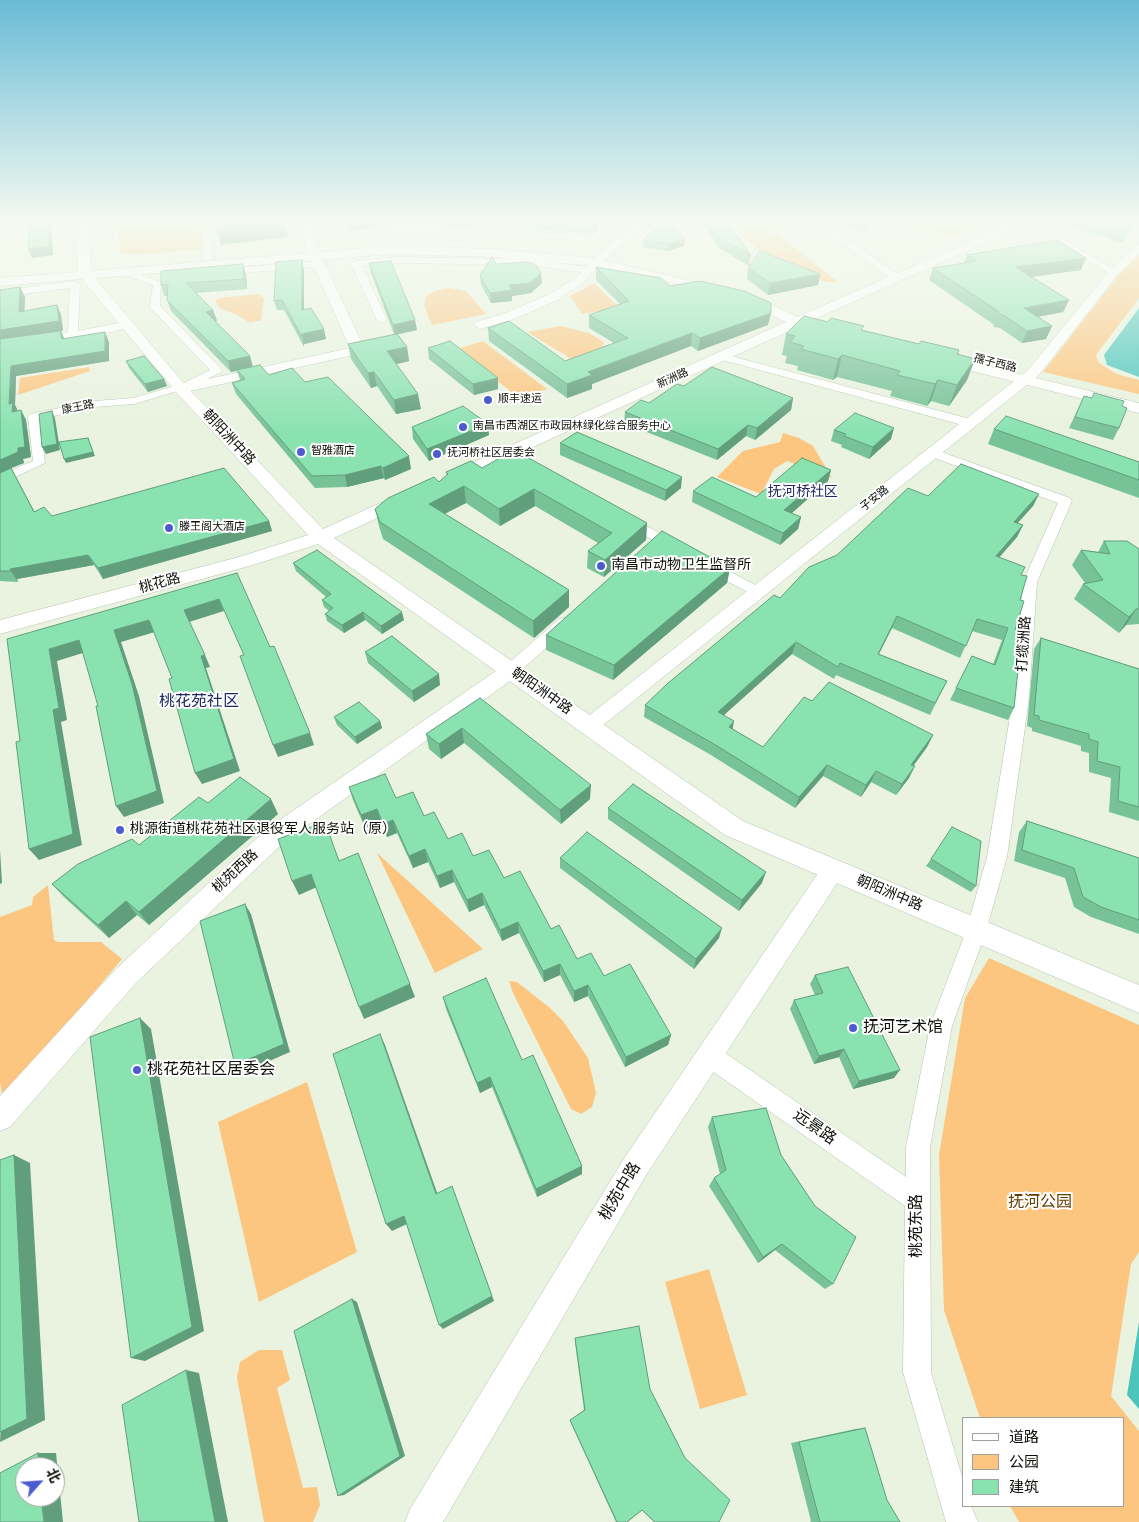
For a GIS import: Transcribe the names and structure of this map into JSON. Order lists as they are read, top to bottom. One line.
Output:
{"streets":{"main road":["孺子西路","新洲路","朝阳洲中路","桃花路"],"street":["康王路","子安路","打缆洲路","桃苑西路","远景路","桃苑中路","桃苑东路"]},"crossings":[["孺子西路","子安路"],["康王路","朝阳洲中路"],["朝阳洲中路","子安路"],["朝阳洲中路","桃花路"],["朝阳洲中路","打缆洲路"],["朝阳洲中路","桃苑西路"],["朝阳洲中路","桃苑中路"],["朝阳洲中路","桃苑东路"],["子安路","打缆洲路"],["打缆洲路","桃苑东路"],["远景路","桃苑中路"],["远景路","桃苑东路"]],"districts":["抚河桥社区","桃花苑社区"],"parks":["抚河公园"],"places":["顺丰速运","南昌市西湖区市政园林绿化综合服务中心","智雅酒店","抚河桥社区居委会","滕王阁大酒店","南昌市动物卫生监督所","桃源街道桃花苑社区退役军人服务站（原）","抚河艺术馆","桃花苑社区居委会"],"legend":["道路","公园","建筑"],"north":"top right"}
